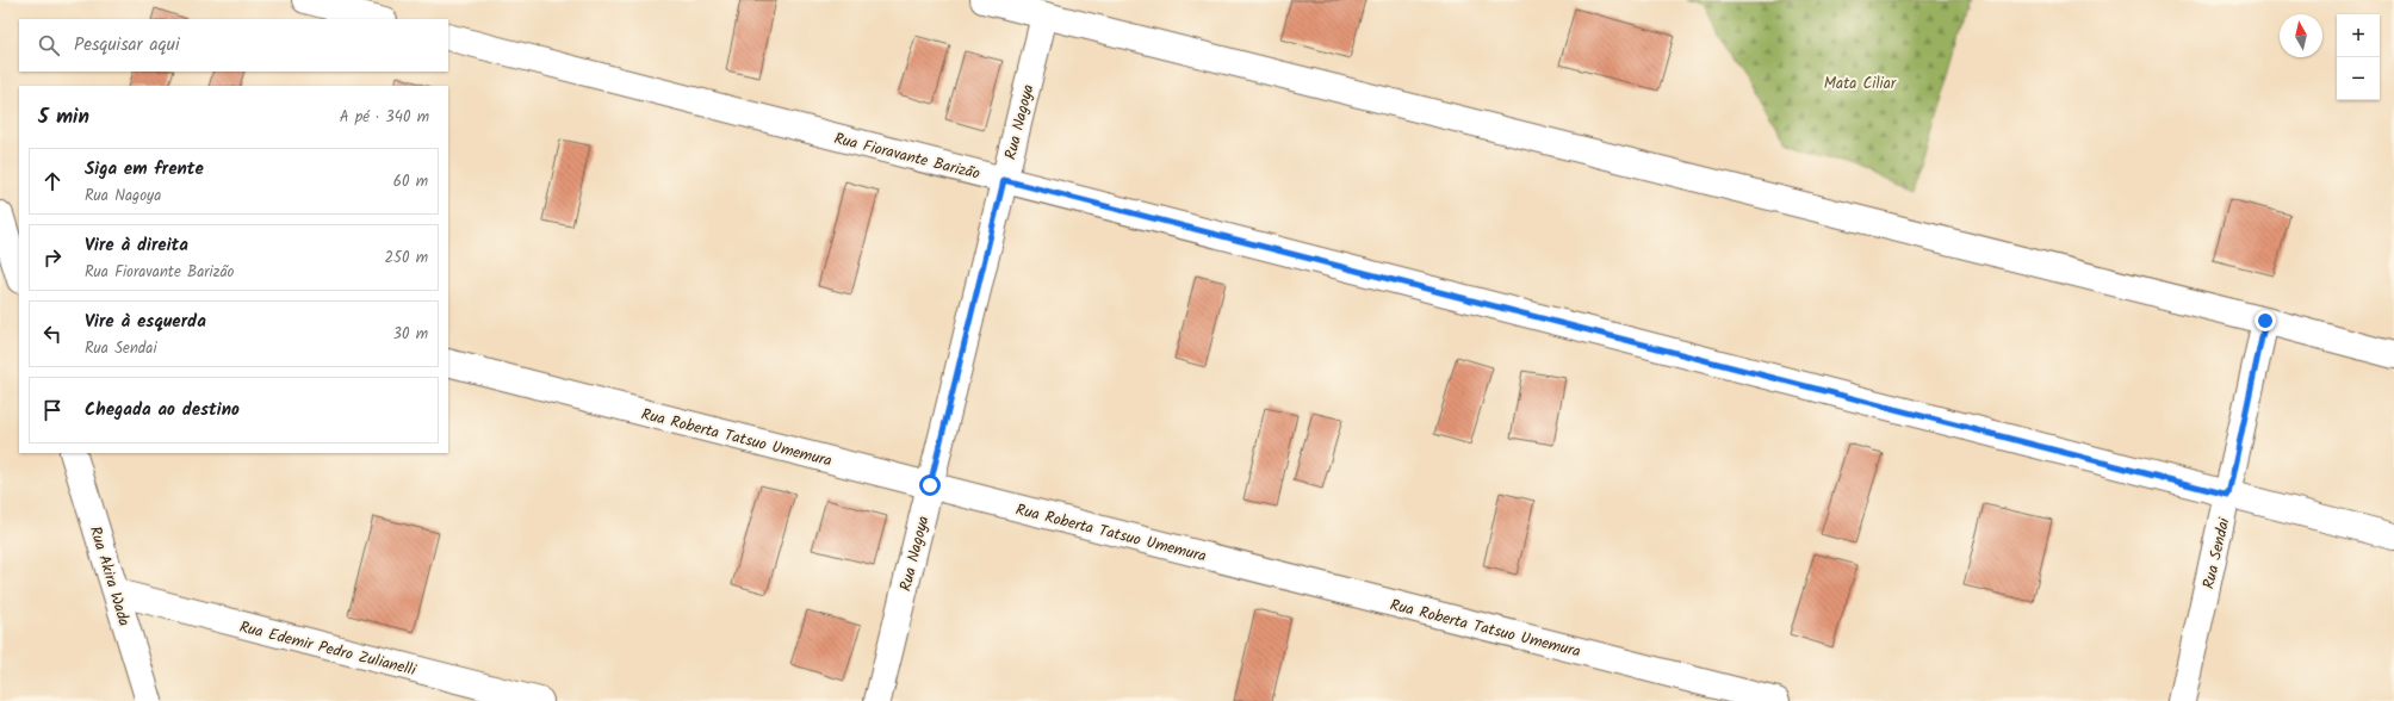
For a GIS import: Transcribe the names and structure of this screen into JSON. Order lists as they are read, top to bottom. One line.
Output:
{"streets":{"street":["Rua Nagoya","Rua Fioravante Barizão","Rua Roberta Tatsuo Umemura","Rua Sendai","Rua Akira Wada","Rua Edemir Pedro Zulianelli"]},"crossings":[["Rua Nagoya","Rua Fioravante Barizão"],["Rua Nagoya","Rua Roberta Tatsuo Umemura"],["Rua Fioravante Barizão","Rua Sendai"],["Rua Akira Wada","Rua Edemir Pedro Zulianelli"]],"parks":["Mata Ciliar"],"north":"top","page":{"map_buttons":["+","−"],"search":"Pesquisar aqui","heading":["5 min","A pé · 340 m"],"list":[["Siga em frente","Rua Nagoya","60 m"],["Vire à direita","Rua Fioravante Barizão","250 m"],["Vire à esquerda","Rua Sendai","30 m"],"Chegada ao destino"]}}
